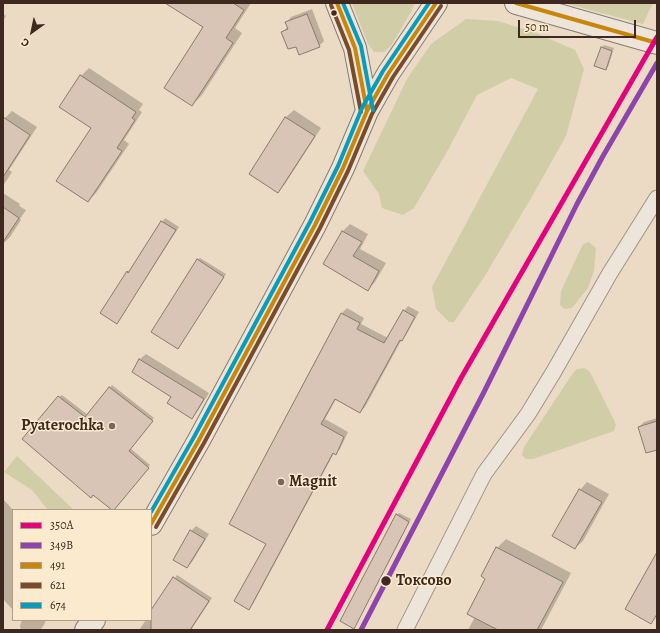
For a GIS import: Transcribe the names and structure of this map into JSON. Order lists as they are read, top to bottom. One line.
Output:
{"places":["Pyaterochka","Magnit","Токсово"],"lines":["transit line 491","transit line 674","transit line 621","transit line 350А","transit line 349В"],"legend":["350А","349В","491","621","674"],"scale_bar":"50 m","north":"bottom left"}
